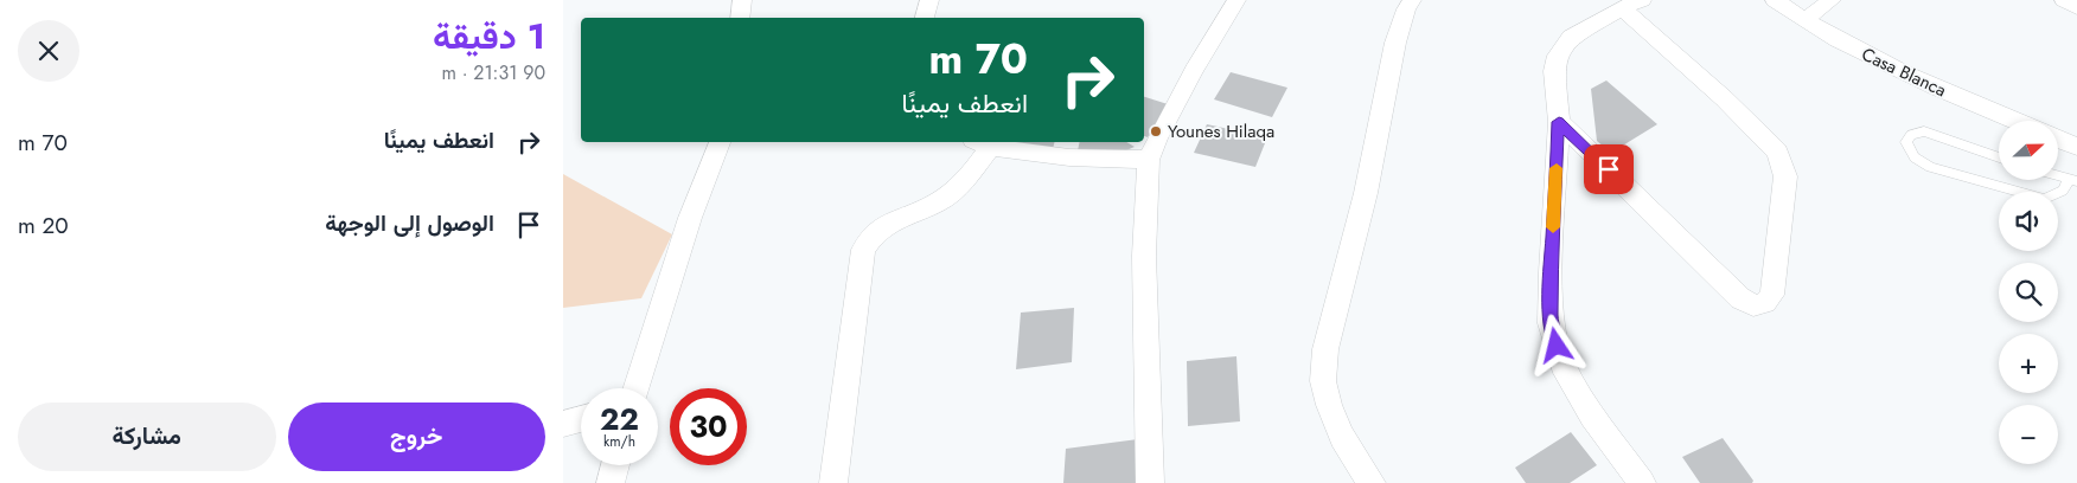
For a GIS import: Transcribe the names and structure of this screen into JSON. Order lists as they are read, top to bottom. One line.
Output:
{"streets":{"street":["Casa Blanca"]},"places":["Younes Hilaqa"],"north":"right","page":{"heading":["1 دقيقة","90 m · 21:31"],"turn":["70 m","انعطف يمينًا"],"list":[{"name":"انعطف يمينًا","value":"70 m"},{"name":"الوصول إلى الوجهة","value":"20 m"}],"map_buttons":["+","−"],"speed":"22 km/h","limit":"30","buttons":["خروج","مشاركة"]}}
